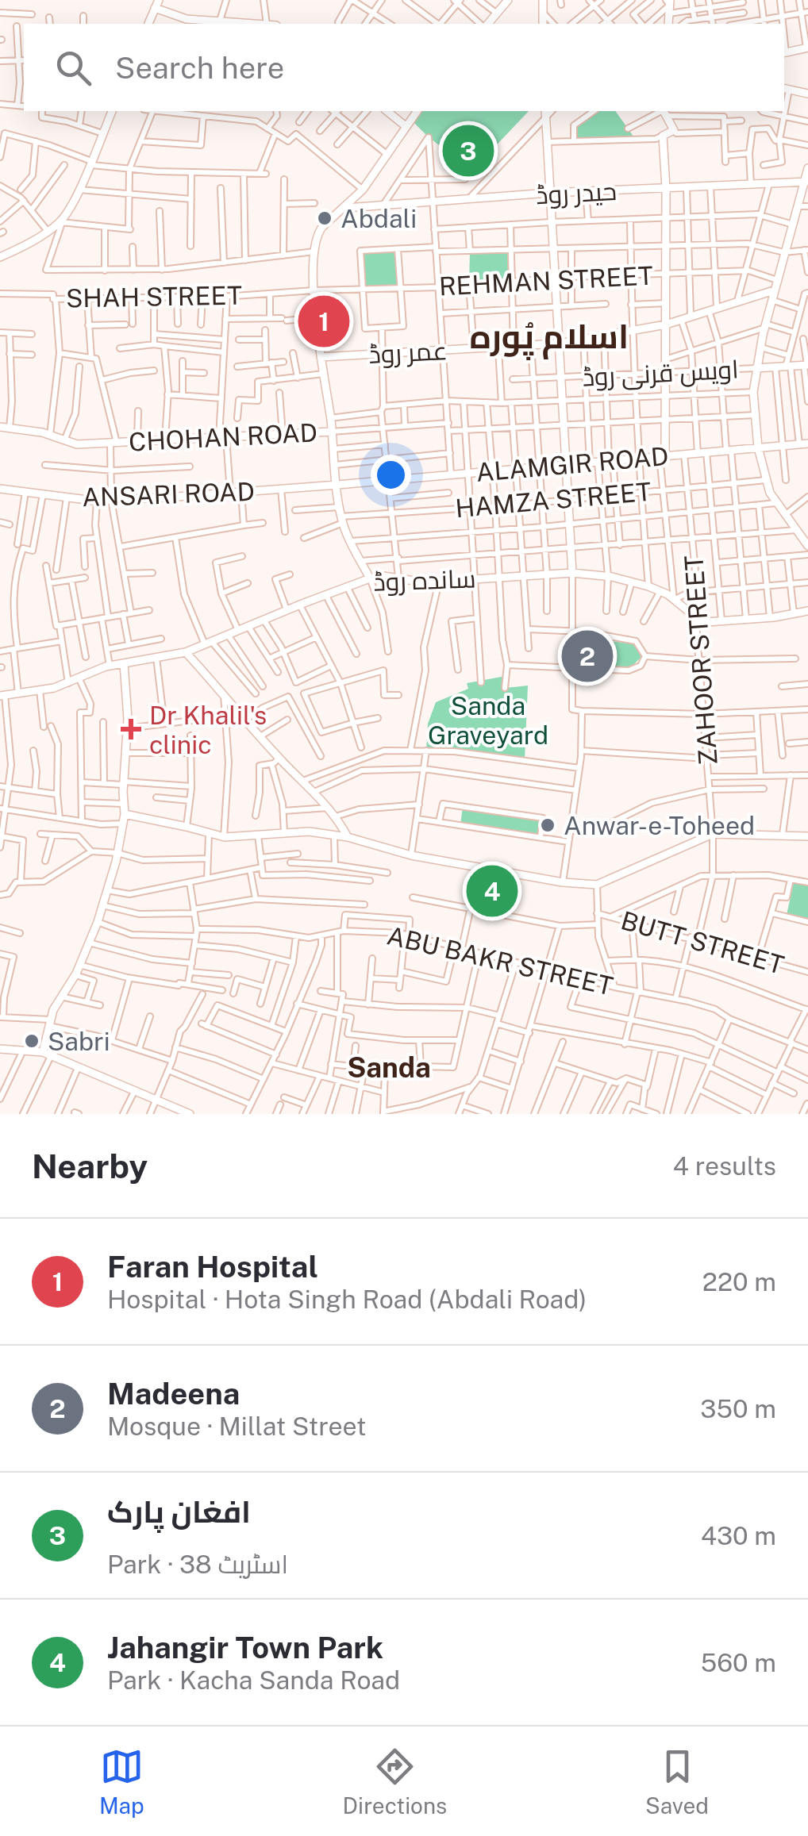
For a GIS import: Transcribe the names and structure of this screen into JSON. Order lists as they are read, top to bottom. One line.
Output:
{"streets":{"street":["حیدر روڈ","REHMAN STREET","SHAH STREET","عمر روڈ","اویس قرنی روڈ","CHOHAN ROAD","ALAMGIR ROAD","ANSARI ROAD","HAMZA STREET","ساندہ روڈ","ZAHOOR STREET","BUTT STREET","ABU BAKR STREET"]},"crossings":[["REHMAN STREET","SHAH STREET"],["ALAMGIR ROAD","ANSARI ROAD"],["ALAMGIR ROAD","ZAHOOR STREET"],["HAMZA STREET","ZAHOOR STREET"],["ساندہ روڈ","ZAHOOR STREET"],["ZAHOOR STREET","BUTT STREET"],["BUTT STREET","ABU BAKR STREET"]],"districts":["اسلام پُورہ","Sanda"],"parks":["Sanda Graveyard"],"places":{"other":["Abdali","Anwar-e-Toheed","Sabri"],"health":["Dr Khalil's clinic"]},"page":{"search":"Search here","pins":["3","1","2","4"],"heading":["Nearby","4 results"],"list":[{"mark":"1","name":"Faran Hospital","note":"Hospital · Hota Singh Road (Abdali Road)","value":"220 m"},{"mark":"2","name":"Madeena","note":"Mosque · Millat Street","value":"350 m"},{"mark":"3","name":"افغان پارک","note":"Park · اسٹریٹ 38","value":"430 m"},{"mark":"4","name":"Jahangir Town Park","note":"Park · Kacha Sanda Road","value":"560 m"}],"nav":["Map","Directions","Saved"]}}
